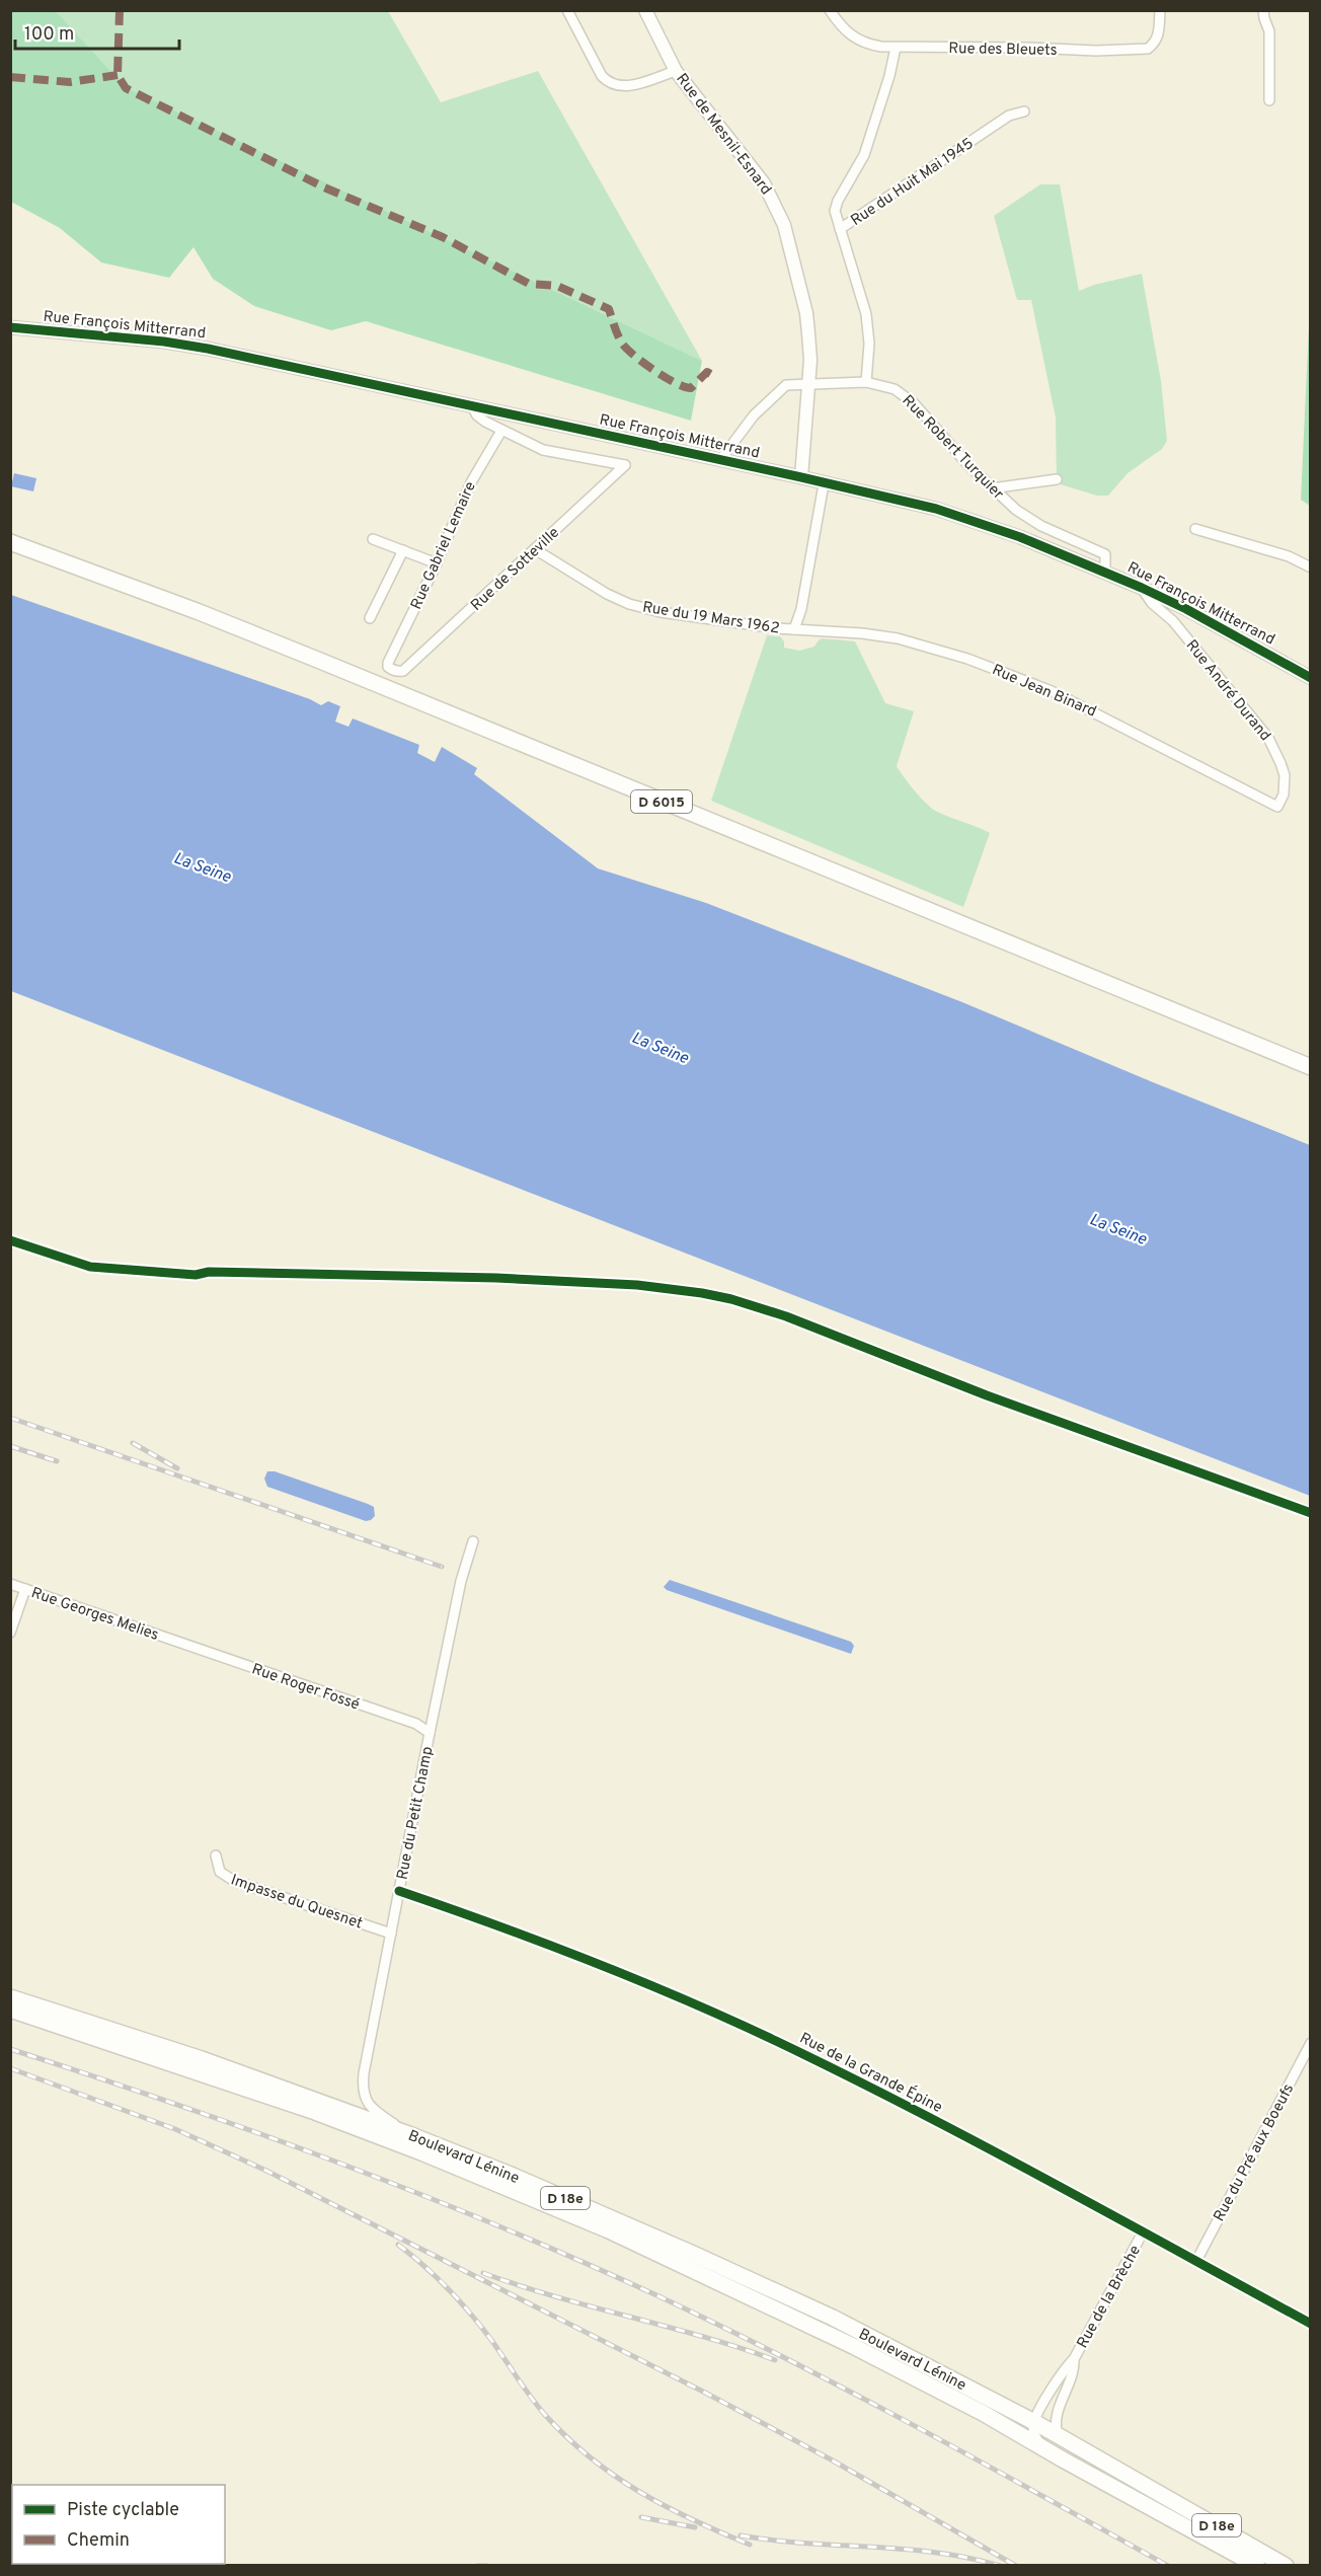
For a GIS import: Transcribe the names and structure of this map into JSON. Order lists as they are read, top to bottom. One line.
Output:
{"streets":{"main road":["D 6015","Boulevard Lénine","D 18e"],"street":["Rue des Bleuets","Rue de Mesnil-Esnard","Rue du Huit Mai 1945","Rue François Mitterrand","Rue Robert Turquier","Rue Gabriel Lemaire","Rue de Sotteville","Rue du 19 Mars 1962","Rue Jean Binard","Rue André Durand","Rue Georges Melies","Rue Roger Fossé","Rue du Petit Champ","Impasse du Quesnet","Rue de la Grande Épine","Rue du Pré aux Boeufs","Rue de la Brèche"]},"crossings":[["Rue de Mesnil-Esnard","Rue François Mitterrand"],["Rue de Mesnil-Esnard","Rue Robert Turquier"],["Rue du Huit Mai 1945","Rue Robert Turquier"],["Rue François Mitterrand","Rue Robert Turquier"],["Rue François Mitterrand","Rue André Durand"],["Rue Gabriel Lemaire","Rue de Sotteville"],["Rue de Sotteville","Rue du 19 Mars 1962"],["Rue du 19 Mars 1962","Rue Jean Binard"],["Rue Jean Binard","Rue André Durand"],["Rue Georges Melies","Rue Roger Fossé"],["Rue Roger Fossé","Rue du Petit Champ"],["Rue du Petit Champ","Impasse du Quesnet"],["Rue du Petit Champ","Rue de la Grande Épine"],["Rue du Petit Champ","Boulevard Lénine"],["Rue de la Grande Épine","Rue du Pré aux Boeufs"],["Rue de la Grande Épine","Rue de la Brèche"],["Boulevard Lénine","Rue de la Brèche"]],"water":["La Seine"],"legend":["Piste cyclable","Chemin"],"scale_bar":"100 m"}
